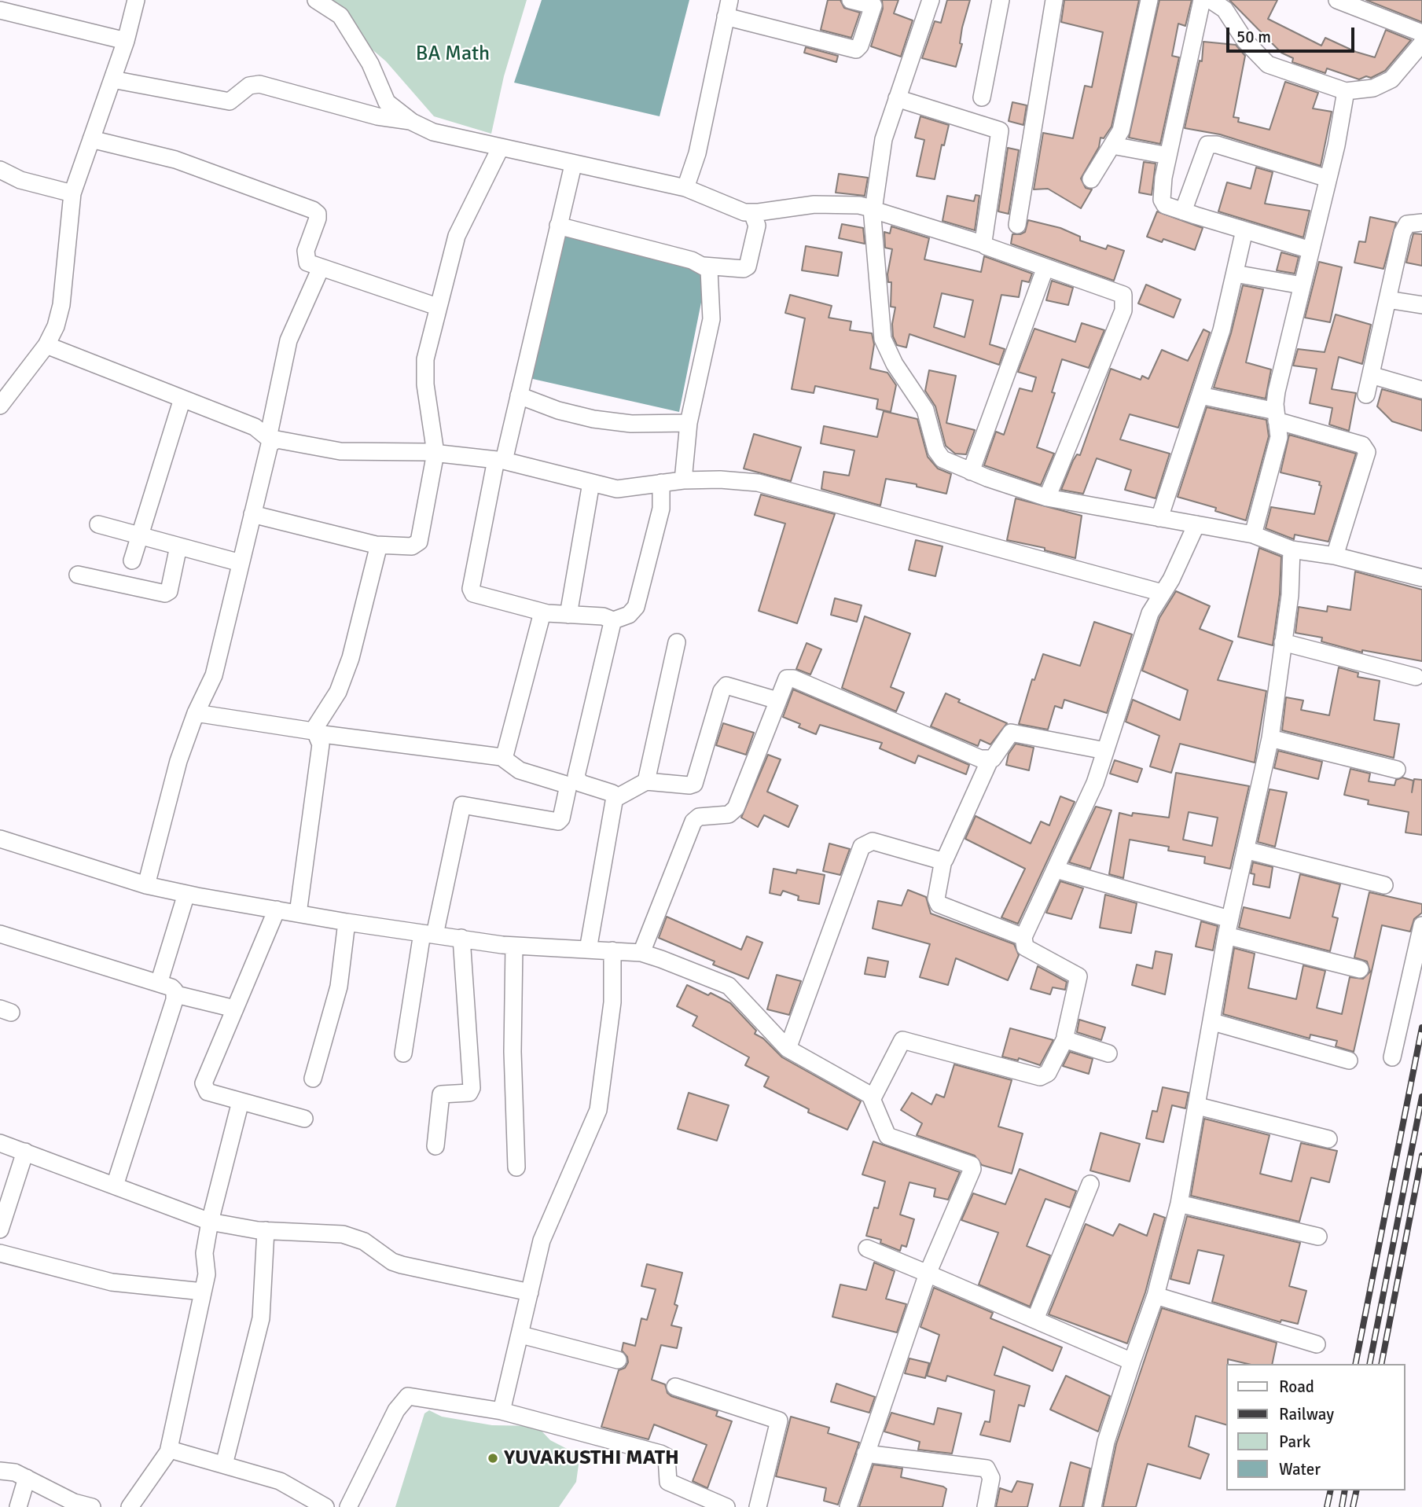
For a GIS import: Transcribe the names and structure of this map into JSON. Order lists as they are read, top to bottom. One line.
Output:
{"parks":["BA Math"],"places":["YUVAKUSTHI MATH"],"legend":["Road","Railway","Park","Water"],"scale_bar":"50 m"}
